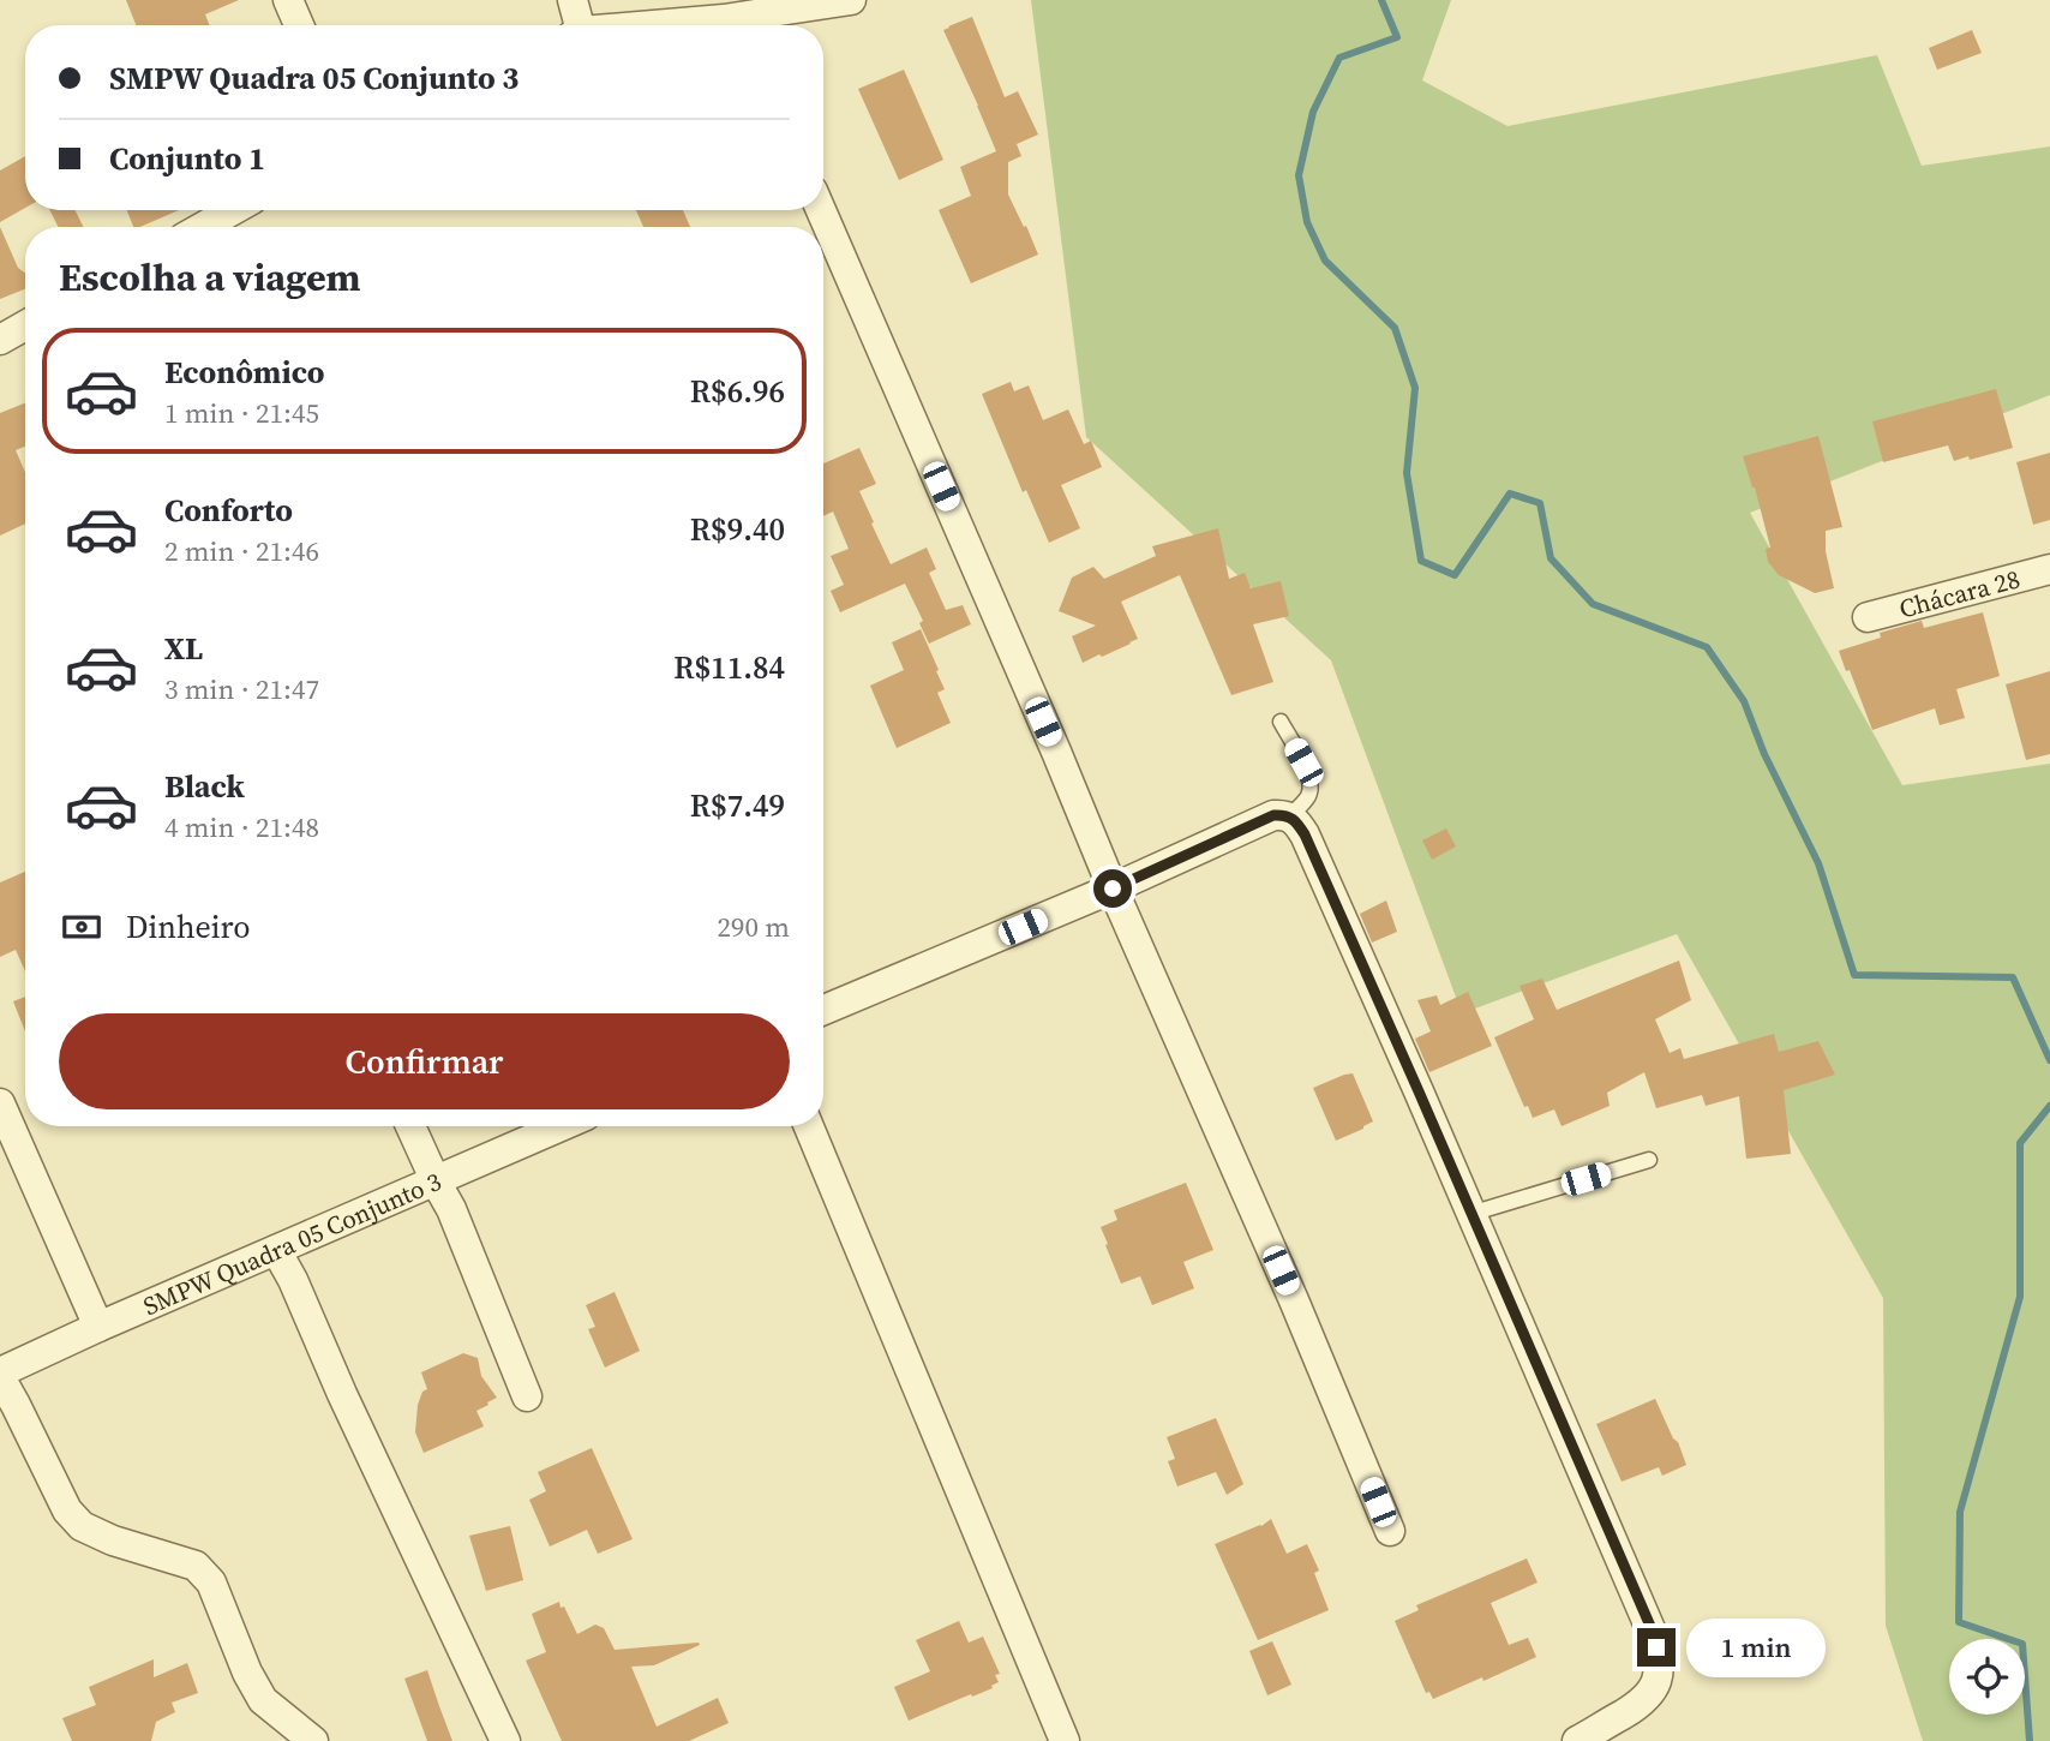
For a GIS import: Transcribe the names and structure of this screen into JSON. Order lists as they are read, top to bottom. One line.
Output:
{"streets":{"street":["Chácara 28","SMPW Quadra 05 Conjunto 3"]},"page":{"banner":["SMPW Quadra 05 Conjunto 3","Conjunto 1"],"heading":"Escolha a viagem","list":[{"name":"Econômico","note":"1 min · 21:45","value":"R$6.96"},{"name":"Conforto","note":"2 min · 21:46","value":"R$9.40"},{"name":"XL","note":"3 min · 21:47","value":"R$11.84"},{"name":"Black","note":"4 min · 21:48","value":"R$7.49"}],"pay":["Dinheiro","290 m"],"buttons":"Confirmar","bubble":"1 min"}}
